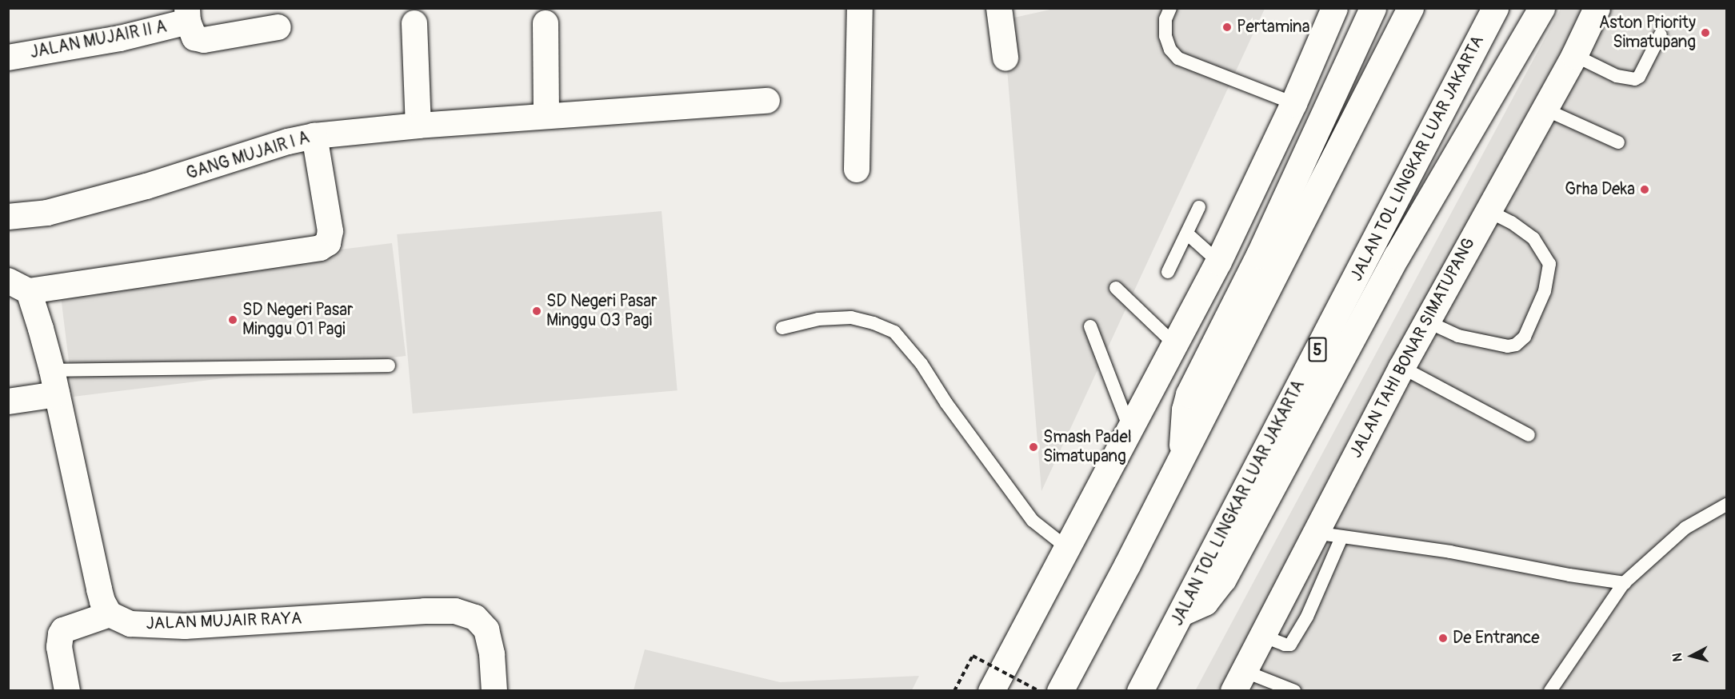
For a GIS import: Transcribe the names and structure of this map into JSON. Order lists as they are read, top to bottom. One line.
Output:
{"streets":{"highway":["JALAN TOL LINGKAR LUAR JAKARTA","JALAN TAHI BONAR SIMATUPANG","5"],"street":["JALAN MUJAIR II A","GANG MUJAIR I A","JALAN MUJAIR RAYA"]},"places":["Pertamina","Aston Priority Simatupang","Grha Deka","SD Negeri Pasar Minggu 03 Pagi","SD Negeri Pasar Minggu 01 Pagi","Smash Padel Simatupang","De Entrance"],"north":"left"}
